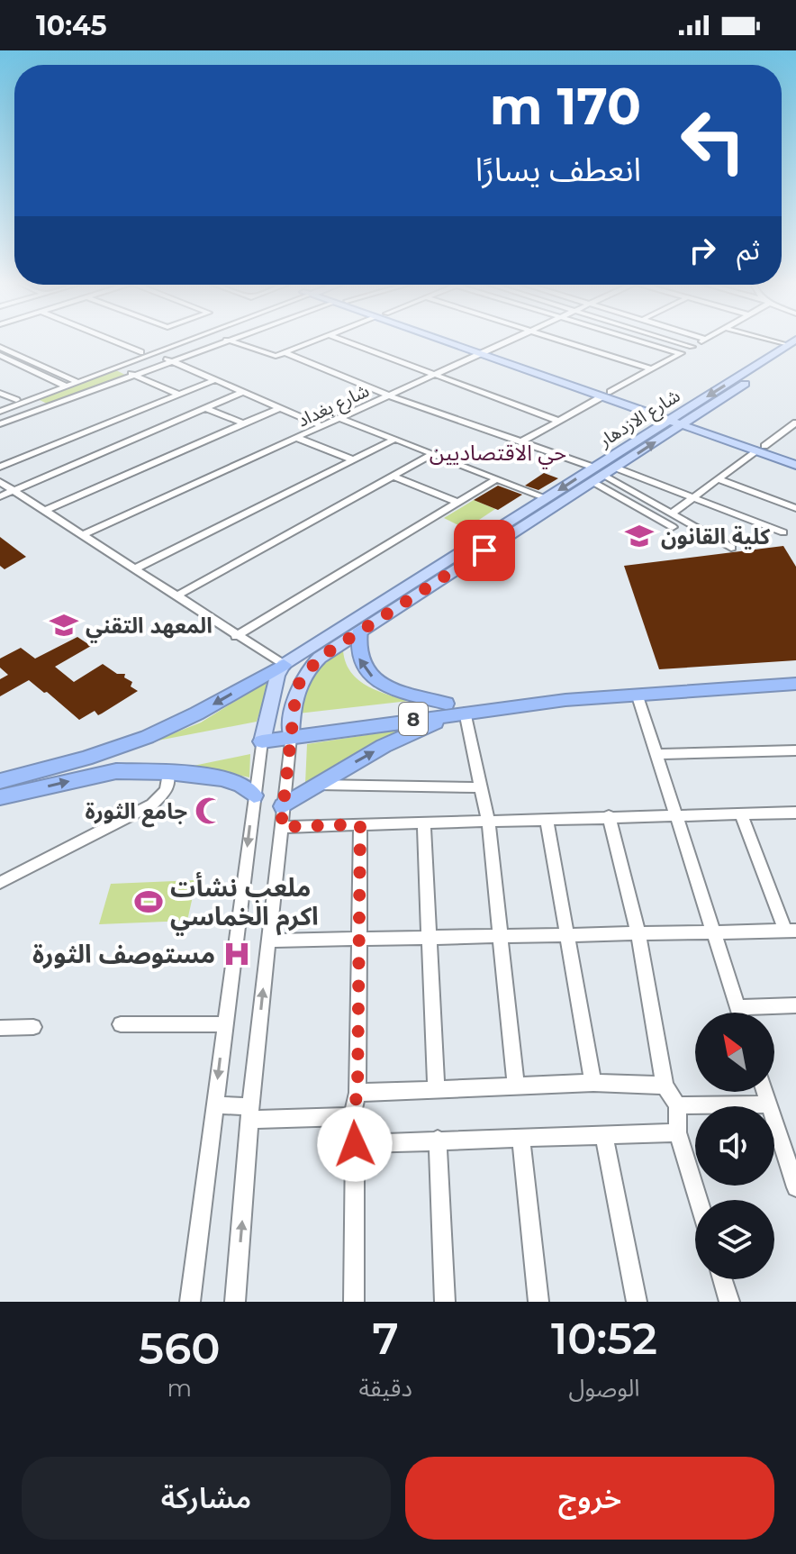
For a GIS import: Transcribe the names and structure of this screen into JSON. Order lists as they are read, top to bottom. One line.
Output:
{"streets":{"highway":["8"],"main road":["شارع الازدهار"],"street":["شارع بغداد"]},"crossings":[["شارع الازدهار","8"]],"districts":["حي الاقتصاديين"],"places":{"school or university":["كلية القانون","المعهد التقني"],"mosque":["جامع الثورة"],"sports":["ملعب نشأت اكرم الخماسي"],"hospital":["مستوصف الثورة"]},"north":"top left","page":{"status":"10:45","turn":["170 m","انعطف يسارًا"],"then":"ثم","eta":["10:52","الوصول","7","دقيقة","560","m"],"buttons":["خروج","مشاركة"]}}
